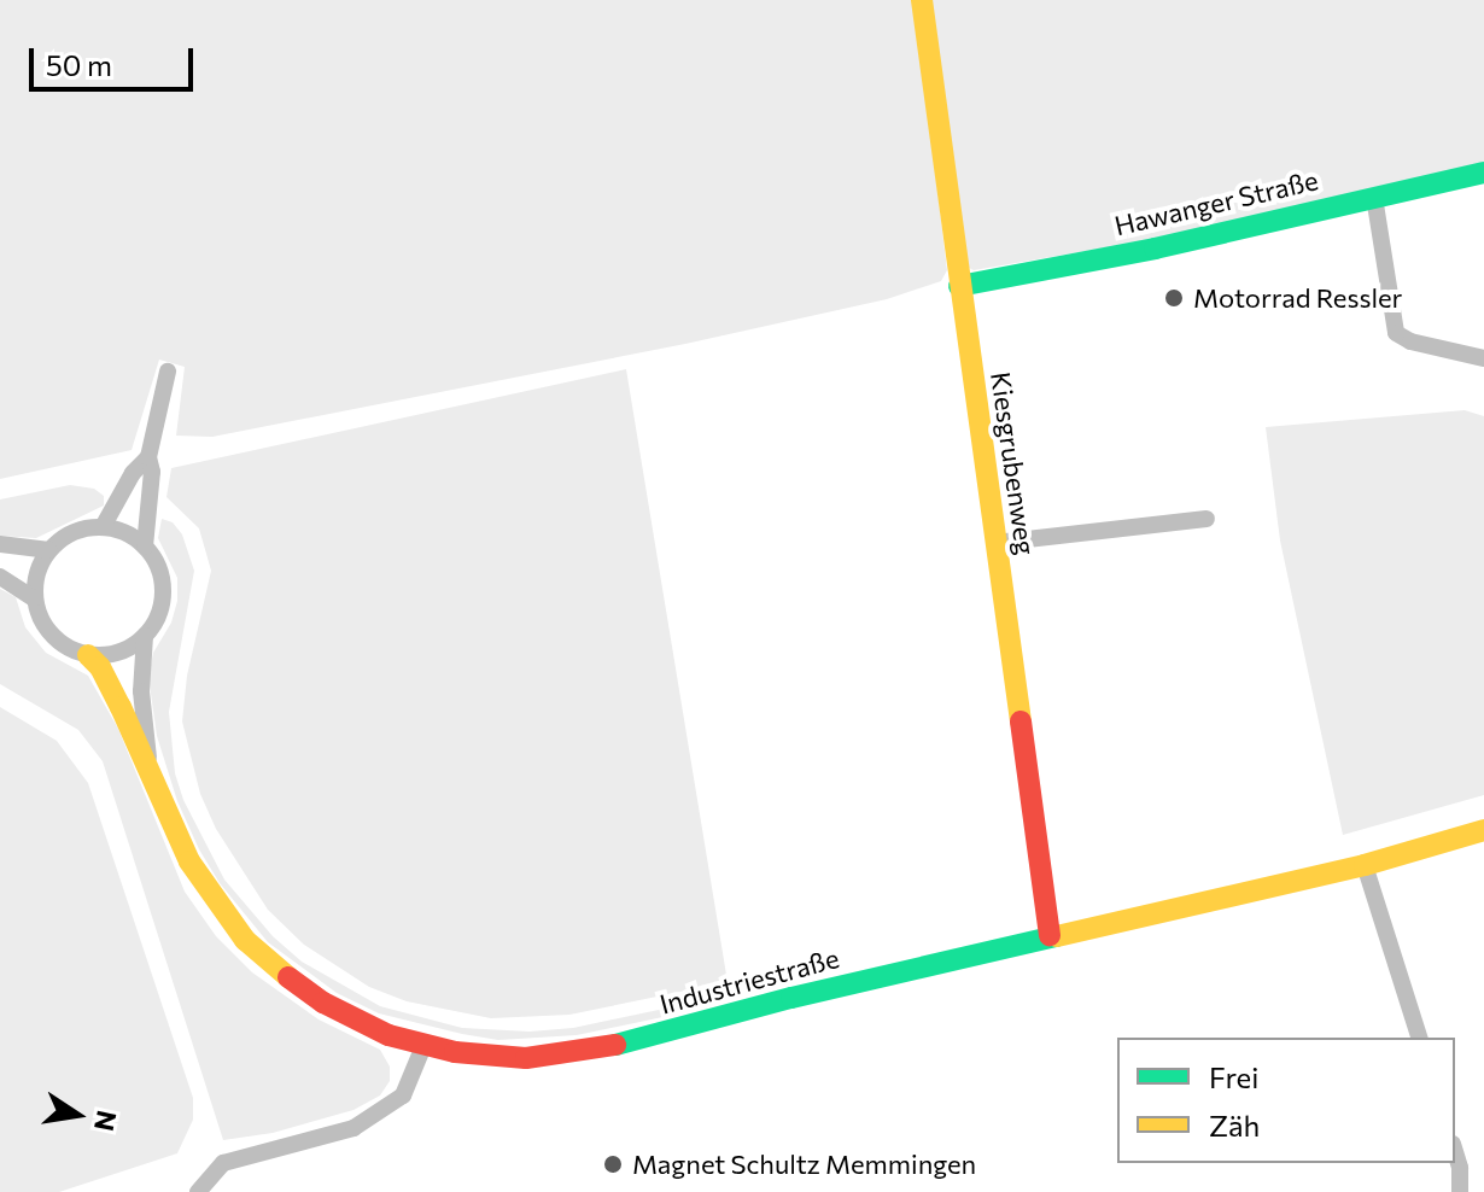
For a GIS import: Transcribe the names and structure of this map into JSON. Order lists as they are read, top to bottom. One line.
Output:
{"streets":{"street":["Hawanger Straße","Kiesgrubenweg","Industriestraße"]},"crossings":[["Hawanger Straße","Kiesgrubenweg"],["Kiesgrubenweg","Industriestraße"]],"places":["Motorrad Ressler","Magnet Schultz Memmingen"],"legend":["Frei","Zäh"],"scale_bar":"50 m","north":"right"}
